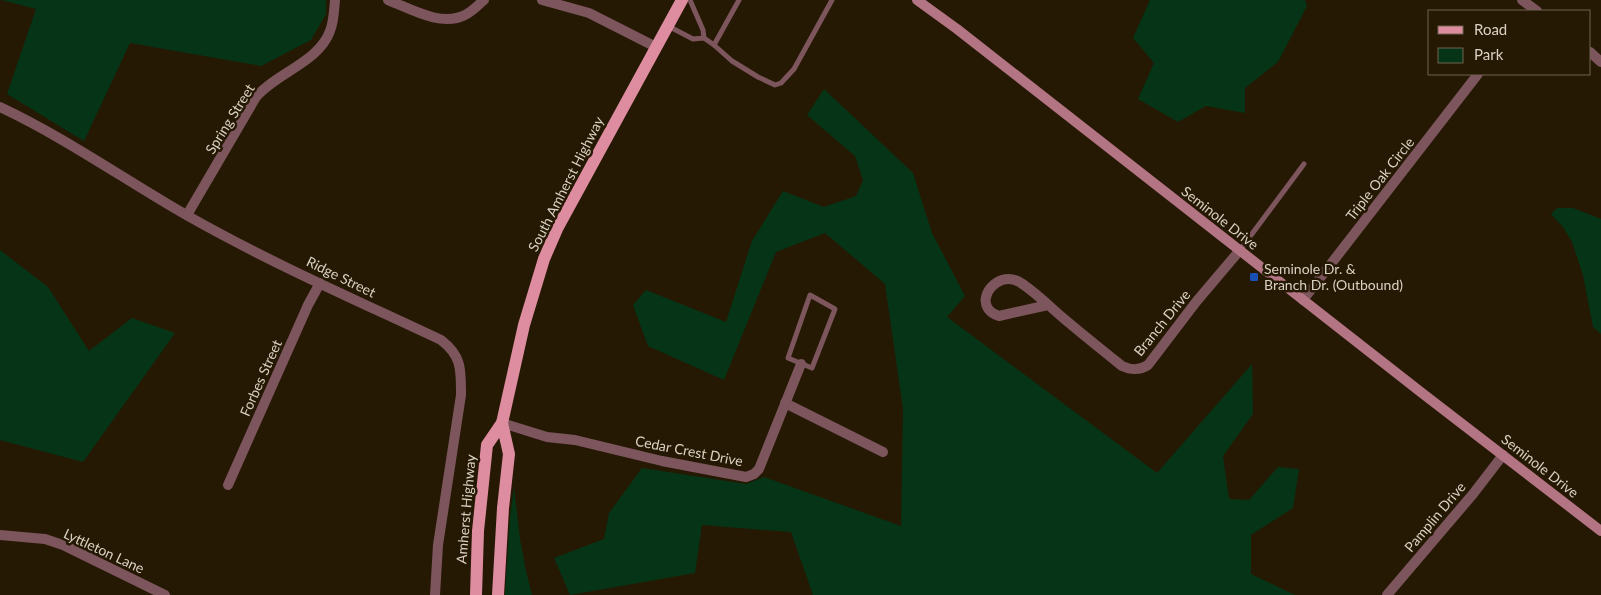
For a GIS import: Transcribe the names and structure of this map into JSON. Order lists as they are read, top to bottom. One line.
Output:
{"streets":{"main road":["South Amherst Highway","Amherst Highway"],"street":["Spring Street","Triple Oak Circle","Seminole Drive","Ridge Street","Branch Drive","Forbes Street","Cedar Crest Drive","Pamplin Drive","Lyttleton Lane"]},"crossings":[["Spring Street","Ridge Street"],["Triple Oak Circle","Seminole Drive"],["South Amherst Highway","Cedar Crest Drive"],["South Amherst Highway","Amherst Highway"],["Seminole Drive","Branch Drive"],["Seminole Drive","Pamplin Drive"],["Ridge Street","Forbes Street"],["Cedar Crest Drive","Amherst Highway"]],"places":{"transit":["Seminole Dr. & Branch Dr. (Outbound)"]},"legend":["Road","Park"]}
